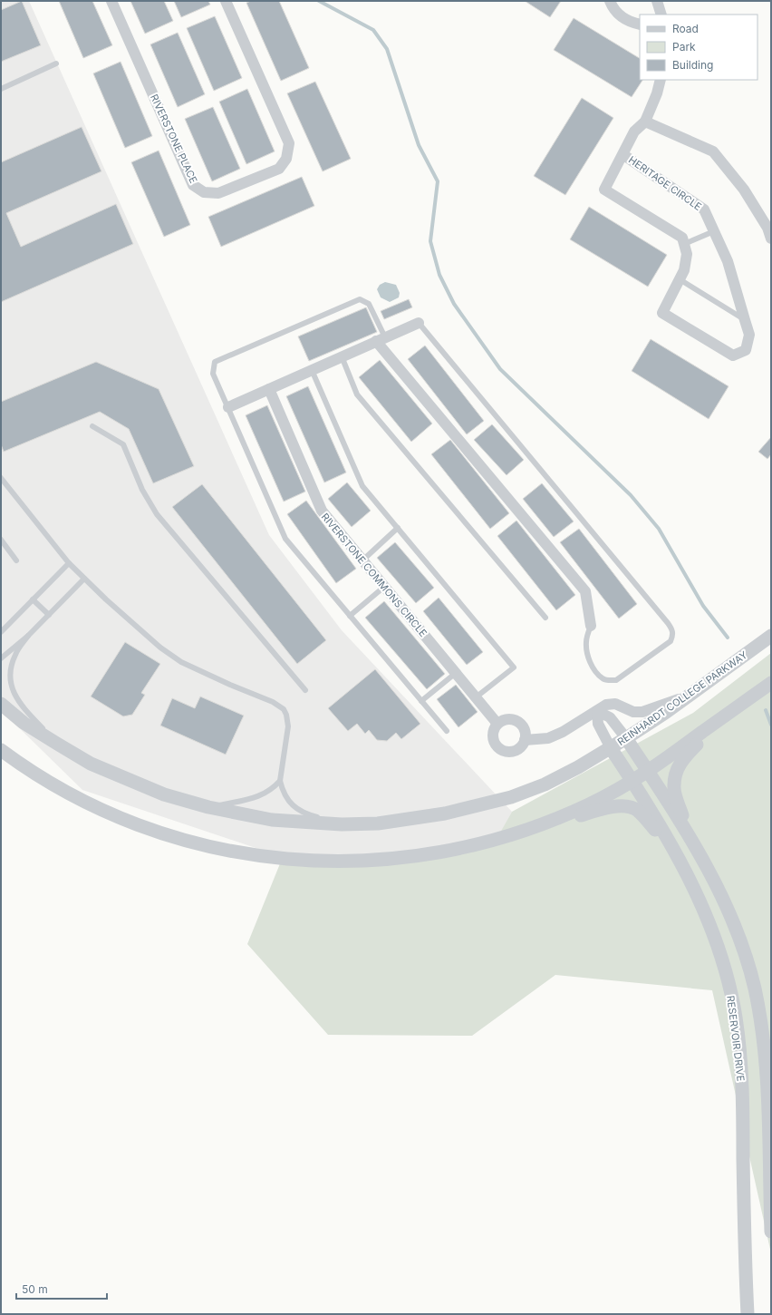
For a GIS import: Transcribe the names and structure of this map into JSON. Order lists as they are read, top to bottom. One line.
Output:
{"streets":{"street":["RIVERSTONE PLACE","HERITAGE CIRCLE","RIVERSTONE COMMONS CIRCLE","REINHARDT COLLEGE PARKWAY","RESERVOIR DRIVE"]},"crossings":[["REINHARDT COLLEGE PARKWAY","RESERVOIR DRIVE"]],"legend":["Road","Park","Building"],"scale_bar":"50 m"}
